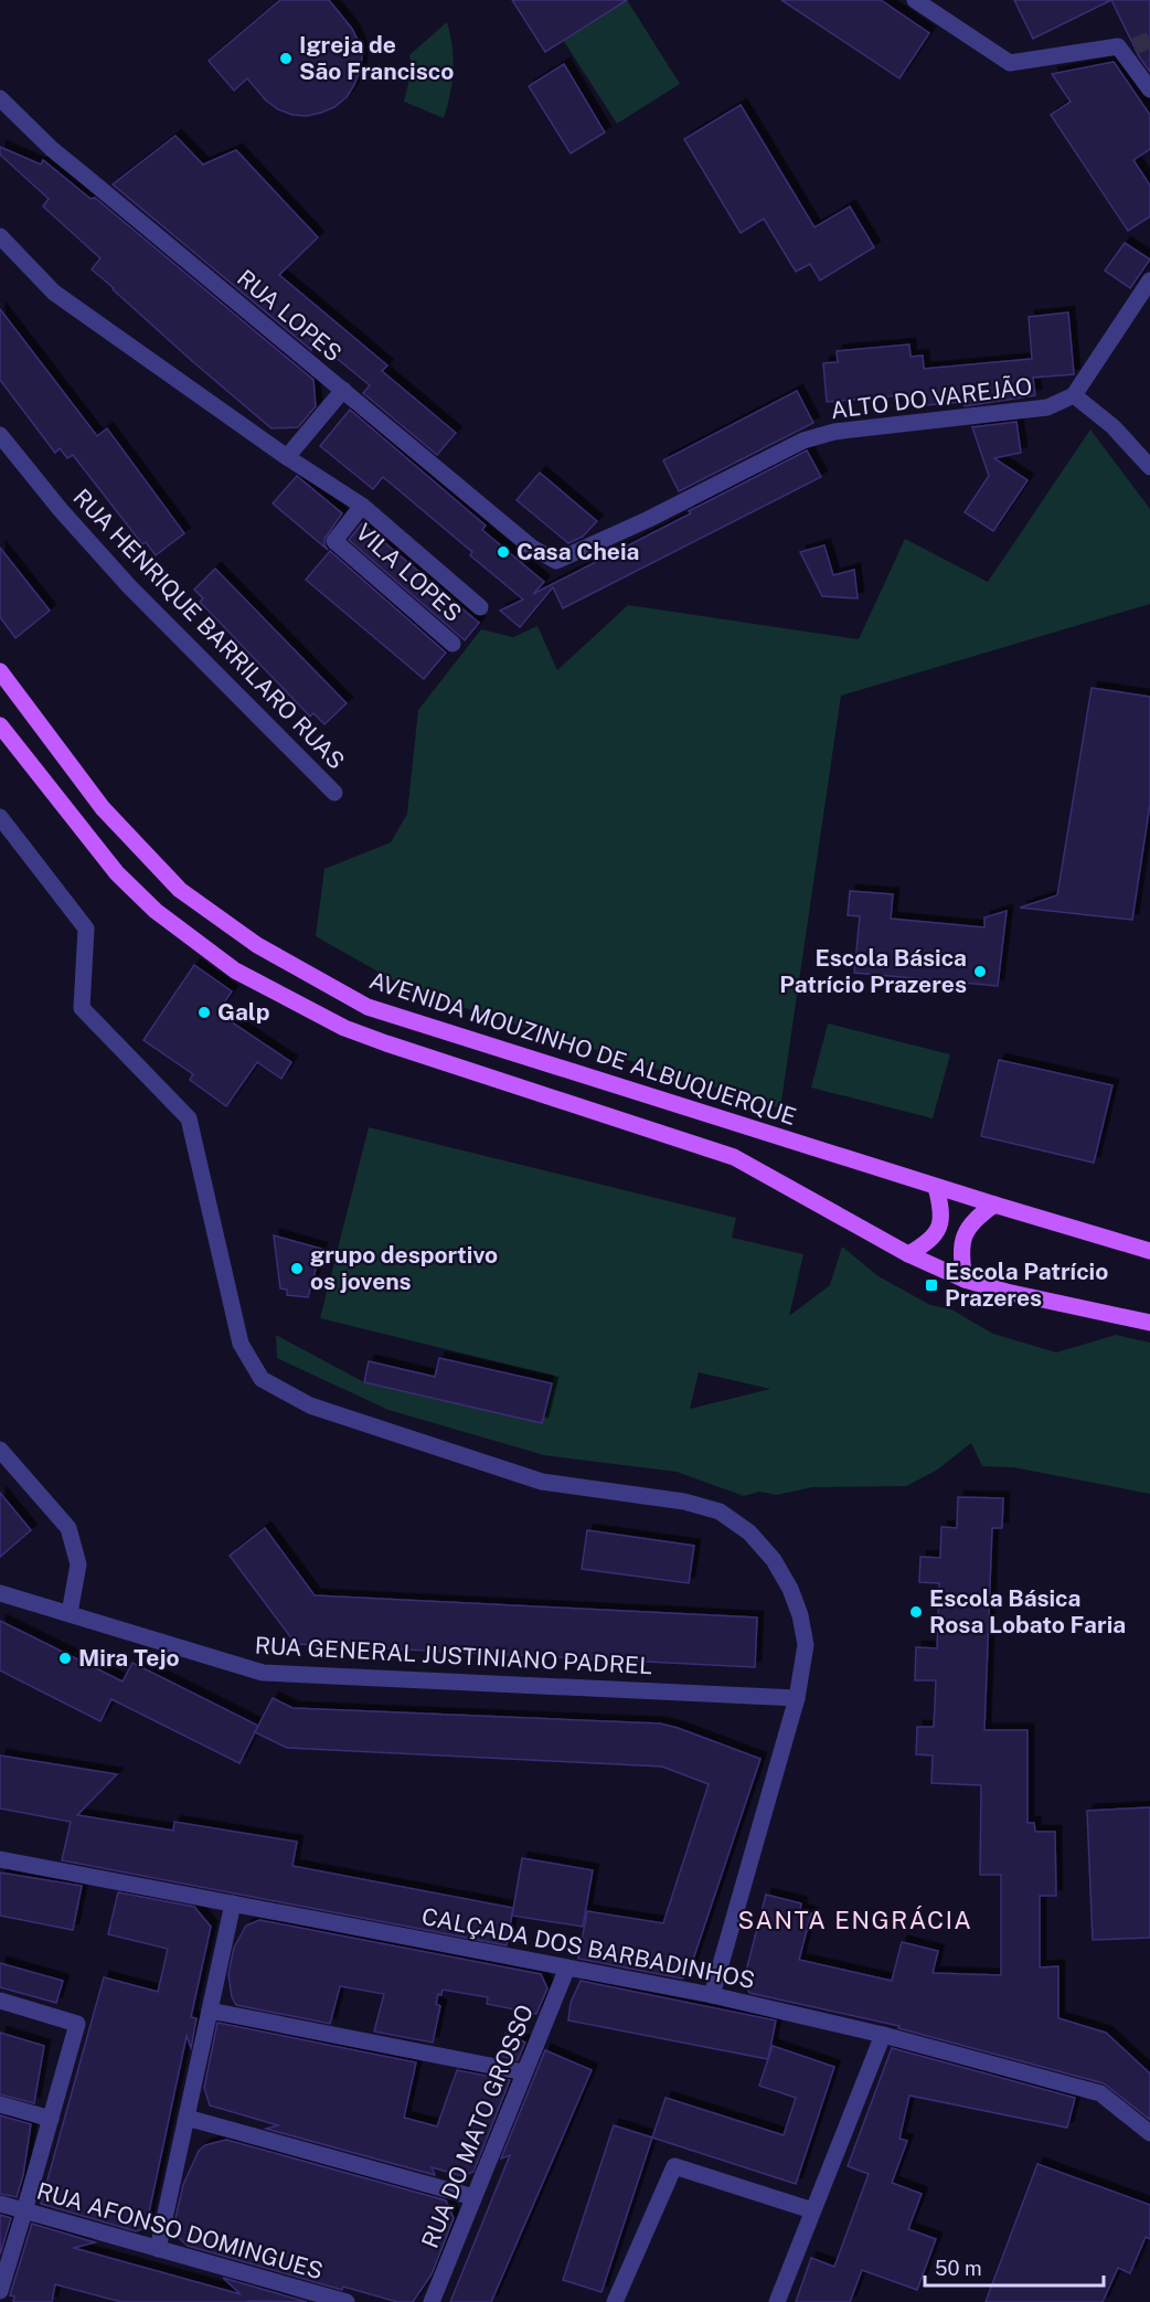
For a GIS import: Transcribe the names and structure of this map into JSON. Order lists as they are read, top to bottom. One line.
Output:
{"streets":{"main road":["AVENIDA MOUZINHO DE ALBUQUERQUE"],"street":["RUA LOPES","ALTO DO VAREJÃO","VILA LOPES","RUA HENRIQUE BARRILARO RUAS","RUA GENERAL JUSTINIANO PADREL","CALÇADA DOS BARBADINHOS","RUA DO MATO GROSSO","RUA AFONSO DOMINGUES"]},"crossings":[["RUA LOPES","ALTO DO VAREJÃO"],["CALÇADA DOS BARBADINHOS","RUA DO MATO GROSSO"]],"districts":["SANTA ENGRÁCIA"],"places":{"other":["Igreja de São Francisco","Casa Cheia","Escola Básica Patrício Prazeres","Galp","grupo desportivo os jovens","Escola Básica Rosa Lobato Faria","Mira Tejo"],"transit":["Escola Patrício Prazeres"]},"scale_bar":"50 m"}
